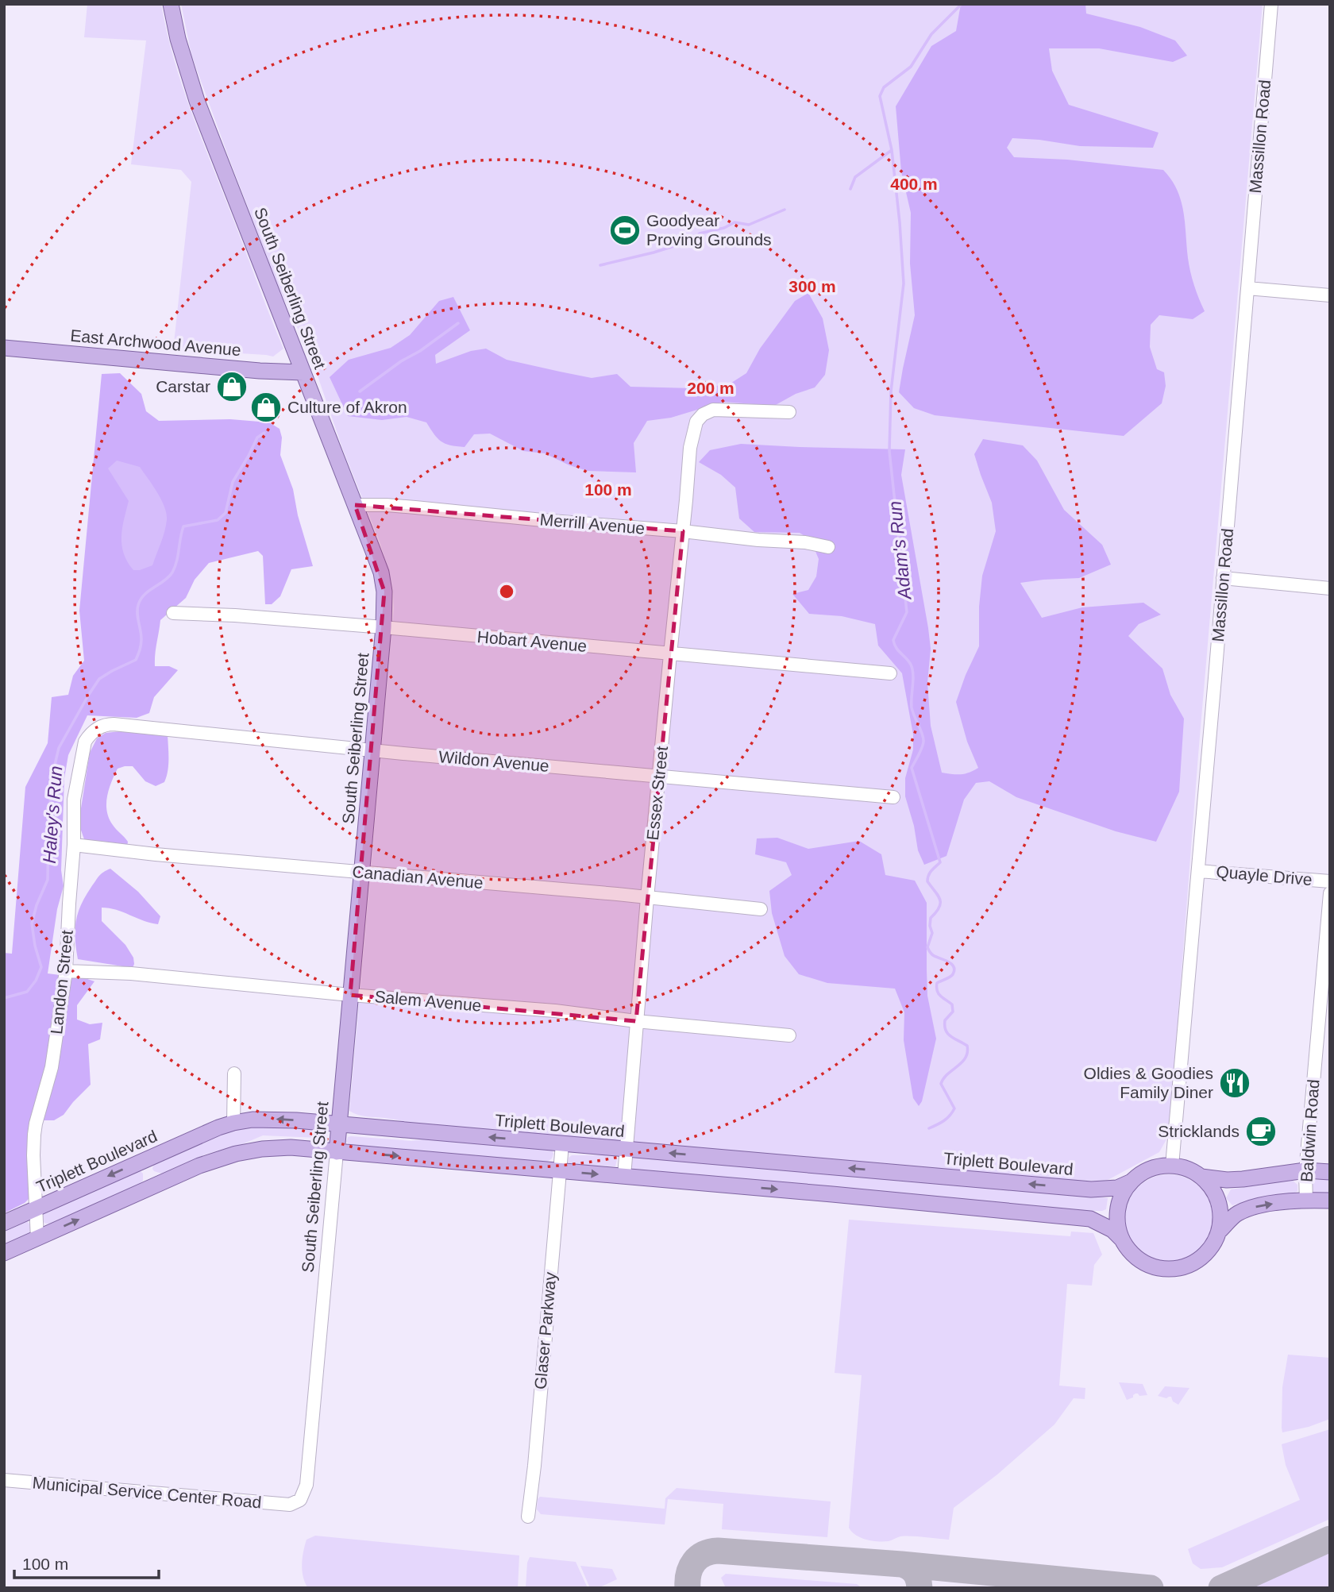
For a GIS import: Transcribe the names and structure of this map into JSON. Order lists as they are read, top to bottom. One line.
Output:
{"streets":{"main road":["South Seiberling Street","East Archwood Avenue","Triplett Boulevard"],"street":["Massillon Road","Merrill Avenue","Hobart Avenue","Wildon Avenue","Essex Street","Quayle Drive","Canadian Avenue","Landon Street","Salem Avenue","Baldwin Road","Glaser Parkway","Municipal Service Center Road"]},"crossings":[["Massillon Road","Quayle Drive"],["Massillon Road","Triplett Boulevard"],["South Seiberling Street","East Archwood Avenue"],["South Seiberling Street","Merrill Avenue"],["South Seiberling Street","Hobart Avenue"],["South Seiberling Street","Wildon Avenue"],["South Seiberling Street","Canadian Avenue"],["South Seiberling Street","Salem Avenue"],["South Seiberling Street","Triplett Boulevard"],["South Seiberling Street","Municipal Service Center Road"],["Merrill Avenue","Essex Street"],["Hobart Avenue","Essex Street"],["Wildon Avenue","Essex Street"],["Wildon Avenue","Landon Street"],["Essex Street","Canadian Avenue"],["Essex Street","Salem Avenue"],["Essex Street","Triplett Boulevard"],["Canadian Avenue","Landon Street"],["Landon Street","Salem Avenue"],["Landon Street","Triplett Boulevard"],["Triplett Boulevard","Glaser Parkway"]],"water":["Adam's Run","Haley's Run"],"places":{"sports":["Goodyear Proving Grounds"],"shop":["Carstar","Culture of Akron"],"restaurant":["Oldies & Goodies Family Diner"],"cafe":["Stricklands"]},"scale_bar":"100 m","rings":["400 m","300 m","200 m","100 m"]}
